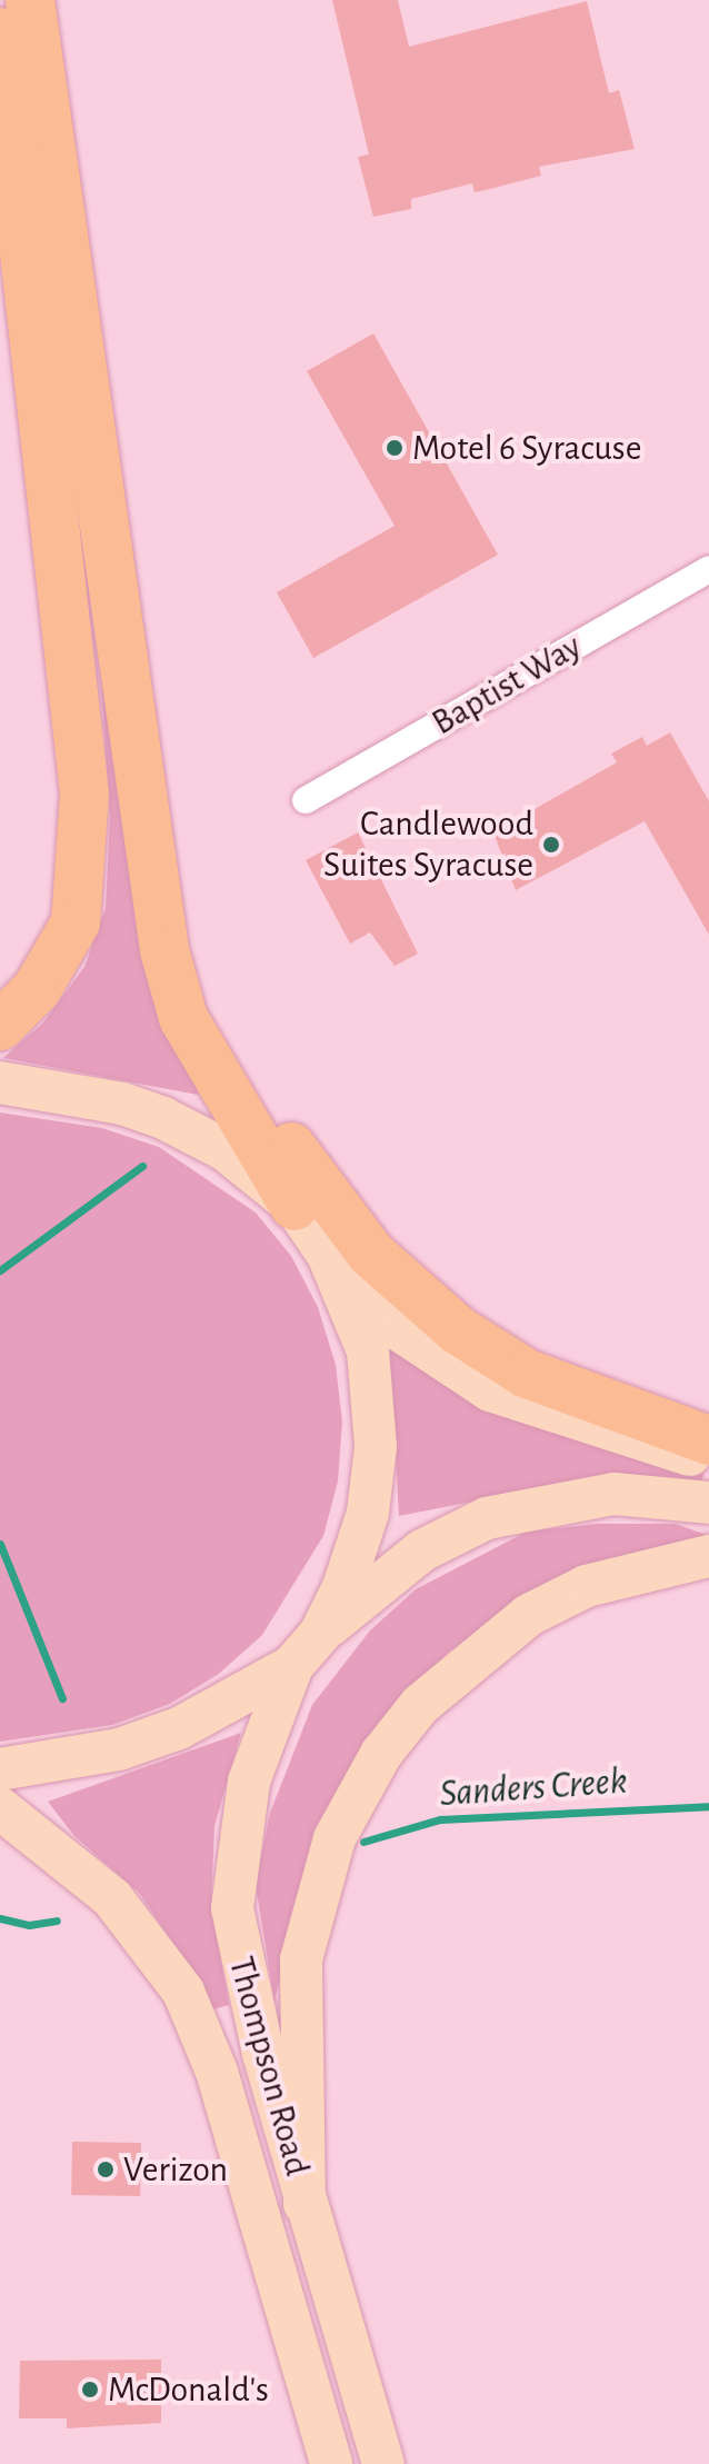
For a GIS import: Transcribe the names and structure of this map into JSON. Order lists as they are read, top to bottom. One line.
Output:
{"streets":{"main road":["Thompson Road"],"street":["Baptist Way"]},"water":["Sanders Creek"],"places":["Motel 6 Syracuse","Candlewood Suites Syracuse","Verizon","McDonald's"]}
